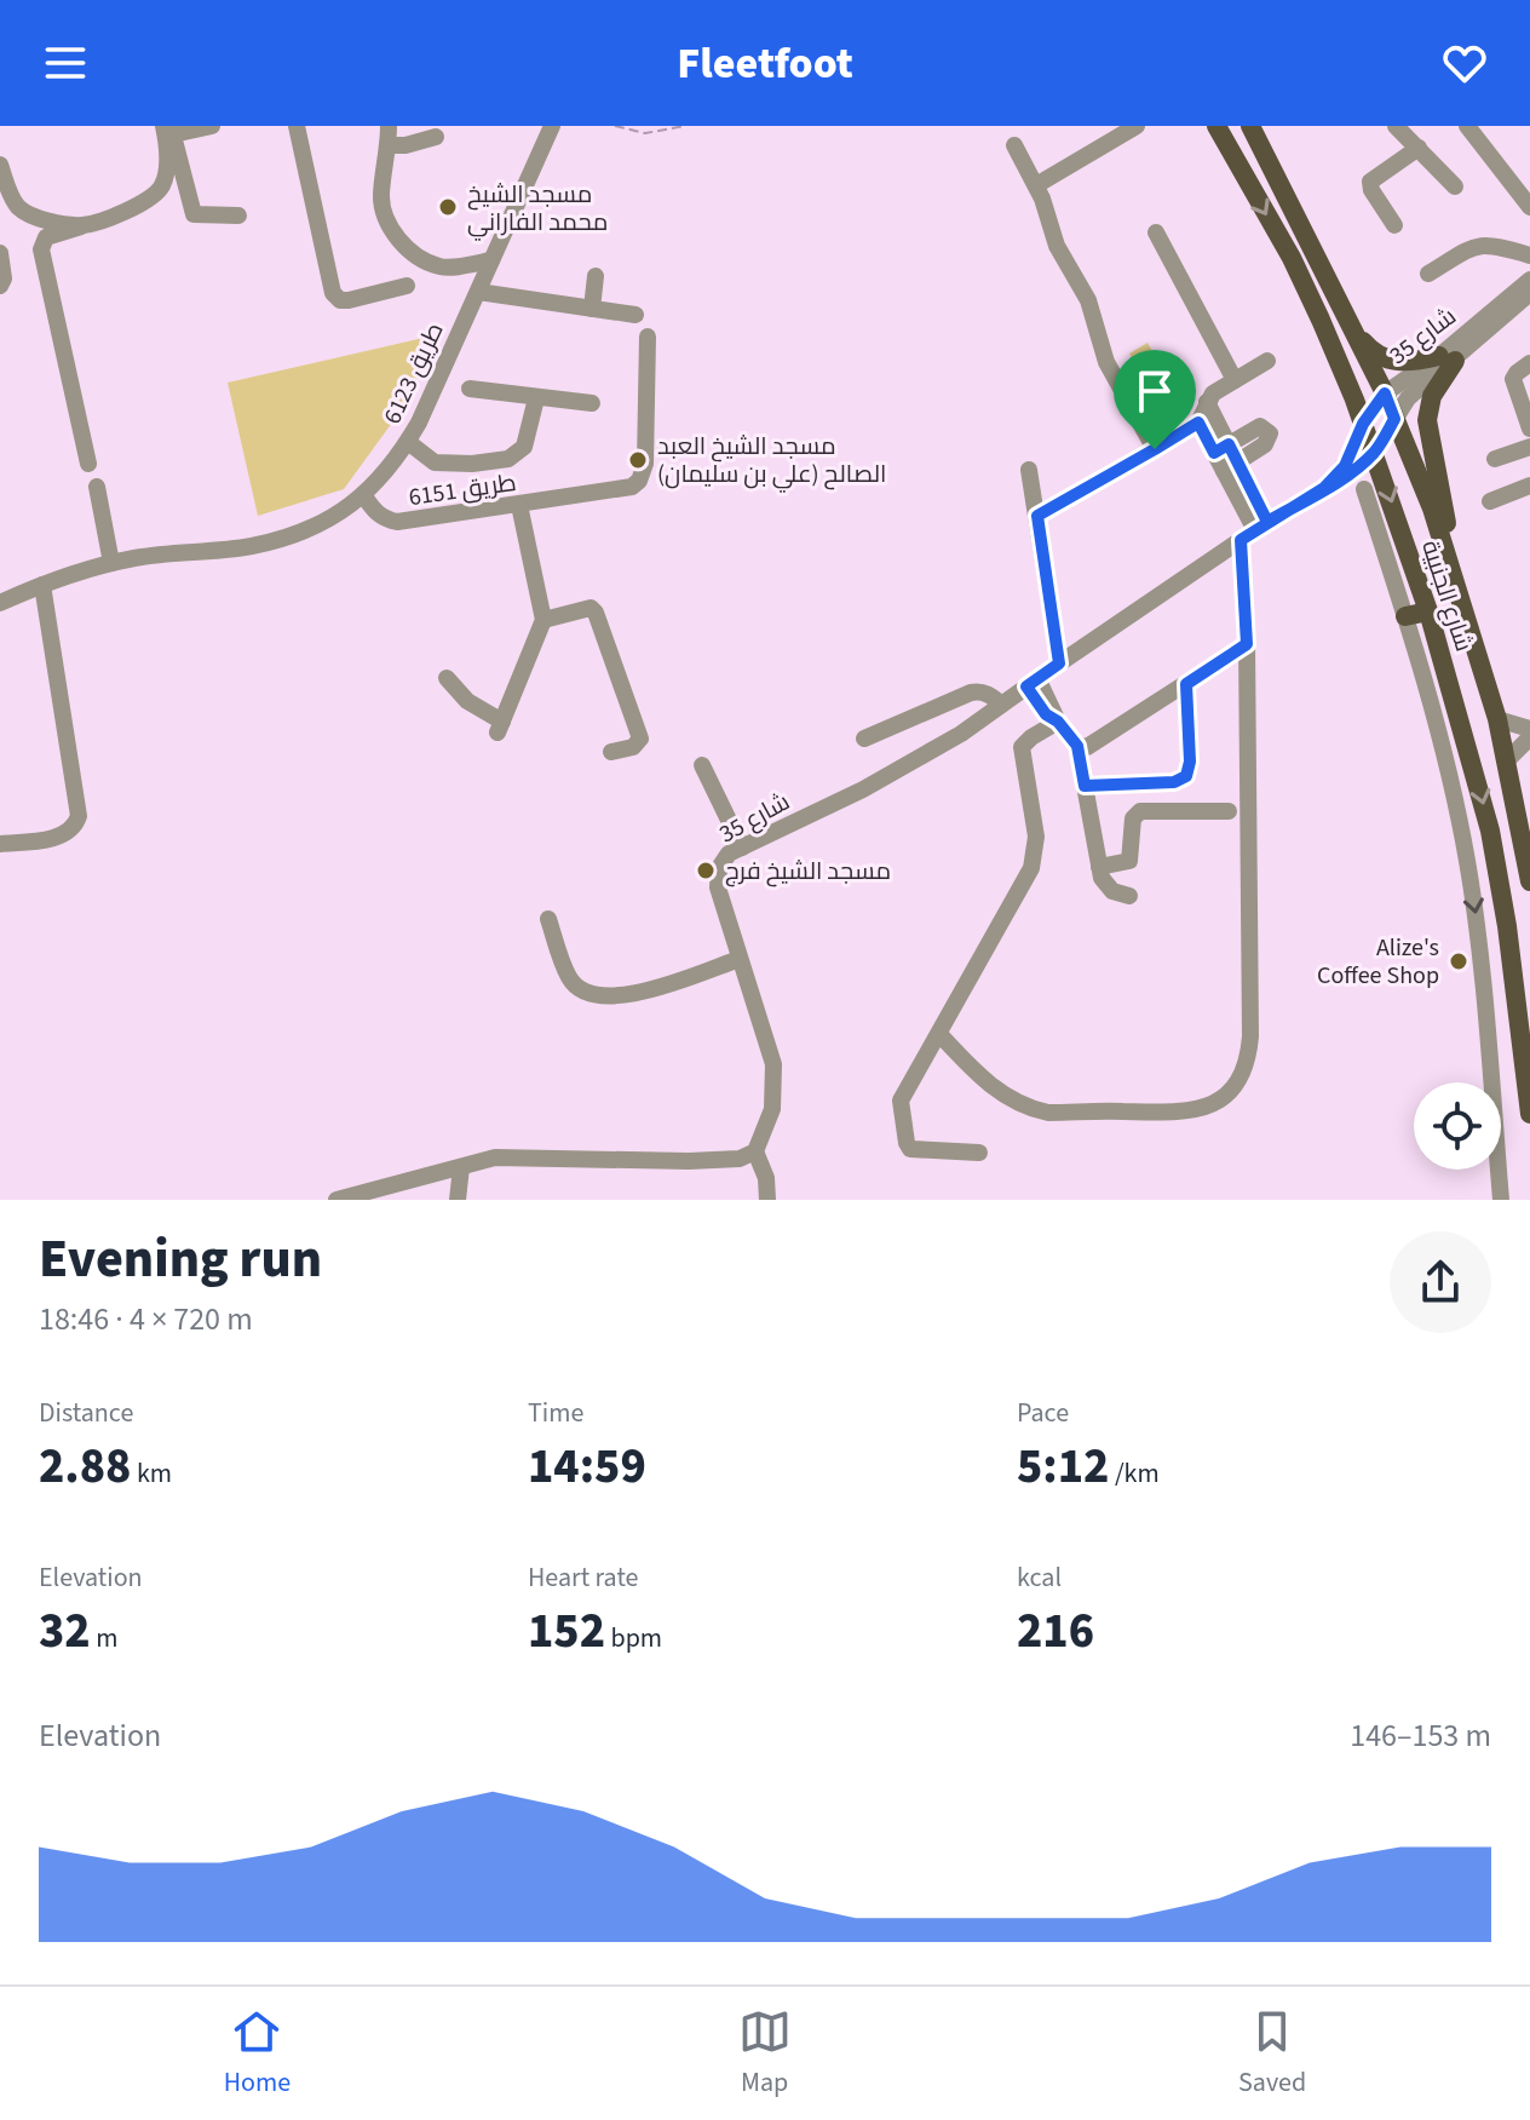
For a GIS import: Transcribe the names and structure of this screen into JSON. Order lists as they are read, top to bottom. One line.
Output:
{"streets":{"main road":["شارع الجنبية"],"street":["شارع 35","طريق 6123","طريق 6151"]},"crossings":[["شارع 35","شارع الجنبية"],["طريق 6123","طريق 6151"]],"places":["مسجد الشيخ محمد الفاراني","مسجد الشيخ العبد الصالح (علي بن سليمان)","مسجد الشيخ فرج","Alize's Coffee Shop"],"page":{"header":"Fleetfoot","heading":["Evening run","18:46 · 4 × 720 m"],"stats":[["Distance","2.88 km"],["Time","14:59"],["Pace","5:12 /km"],["Elevation","32 m"],["Heart rate","152 bpm"],["kcal","216"]],"chart":["Elevation","146–153 m"],"tabs":["Home","Map","Saved"]}}
